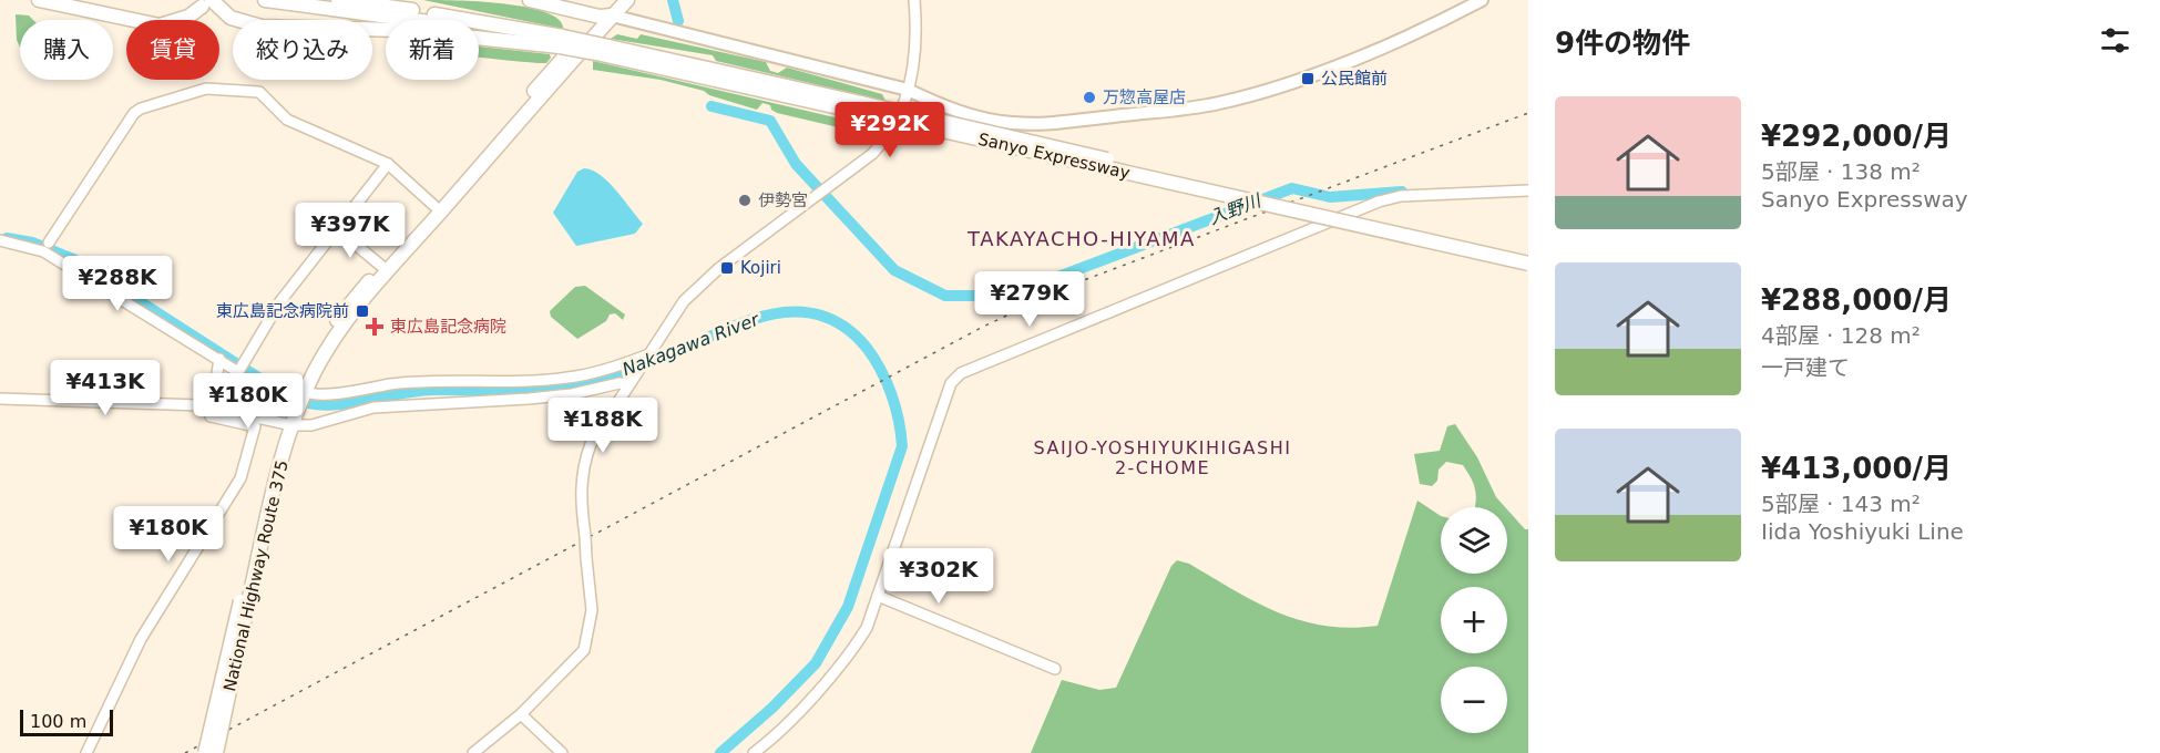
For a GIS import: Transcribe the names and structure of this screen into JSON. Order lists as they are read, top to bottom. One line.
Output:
{"streets":{"highway":["Sanyo Expressway","National Highway Route 375"]},"districts":["TAKAYACHO-HIYAMA","SAIJO-YOSHIYUKIHIGASHI 2-CHOME"],"water":["入野川","Nakagawa River"],"places":{"transit":["公民館前","Kojiri","東広島記念病院前"],"other":["万惣高屋店","伊勢宮"],"health":["東広島記念病院"]},"scale_bar":"100 m","page":{"heading":"9件の物件","chip":["購入","賃貸","絞り込み","新着"],"list":[{"name":"¥292,000/月","note":"5部屋 · 138 m² · Sanyo Expressway"},{"name":"¥288,000/月","note":"4部屋 · 128 m² · 一戸建て"},{"name":"¥413,000/月","note":"5部屋 · 143 m² · Iida Yoshiyuki Line"}],"price":["¥292K","¥397K","¥288K","¥279K","¥413K","¥180K","¥188K","¥180K","¥302K"],"map_buttons":["+","−"],"scale":"100 m"}}
